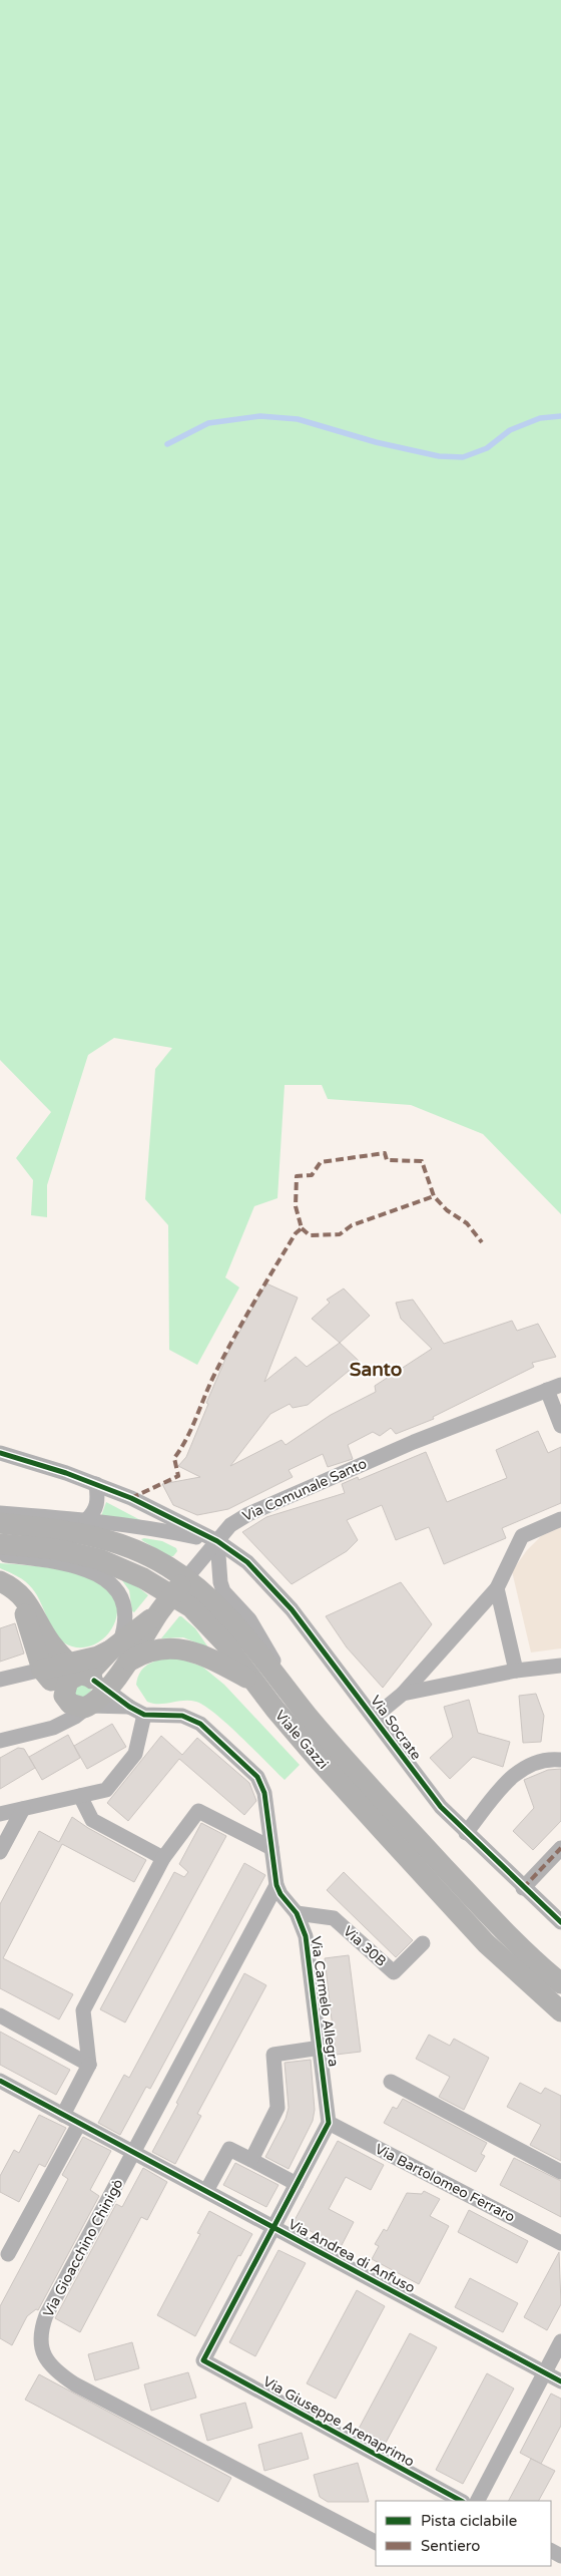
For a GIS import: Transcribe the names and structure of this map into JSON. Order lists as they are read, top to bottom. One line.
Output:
{"streets":{"main road":["Viale Gazzi"],"street":["Via Comunale Santo","Via Socrate","Via 30B","Via Carmelo Allegra","Via Bartolomeo Ferraro","Via Gioacchino Chinigò","Via Andrea di Anfuso","Via Giuseppe Arenaprimo"]},"crossings":[["Via Comunale Santo","Via Socrate"],["Via Comunale Santo","Viale Gazzi"],["Via 30B","Via Carmelo Allegra"],["Via Carmelo Allegra","Via Bartolomeo Ferraro"],["Via Carmelo Allegra","Via Gioacchino Chinigò"],["Via Gioacchino Chinigò","Via Andrea di Anfuso"],["Via Andrea di Anfuso","Via Giuseppe Arenaprimo"]],"districts":["Santo"],"legend":["Pista ciclabile","Sentiero"]}
